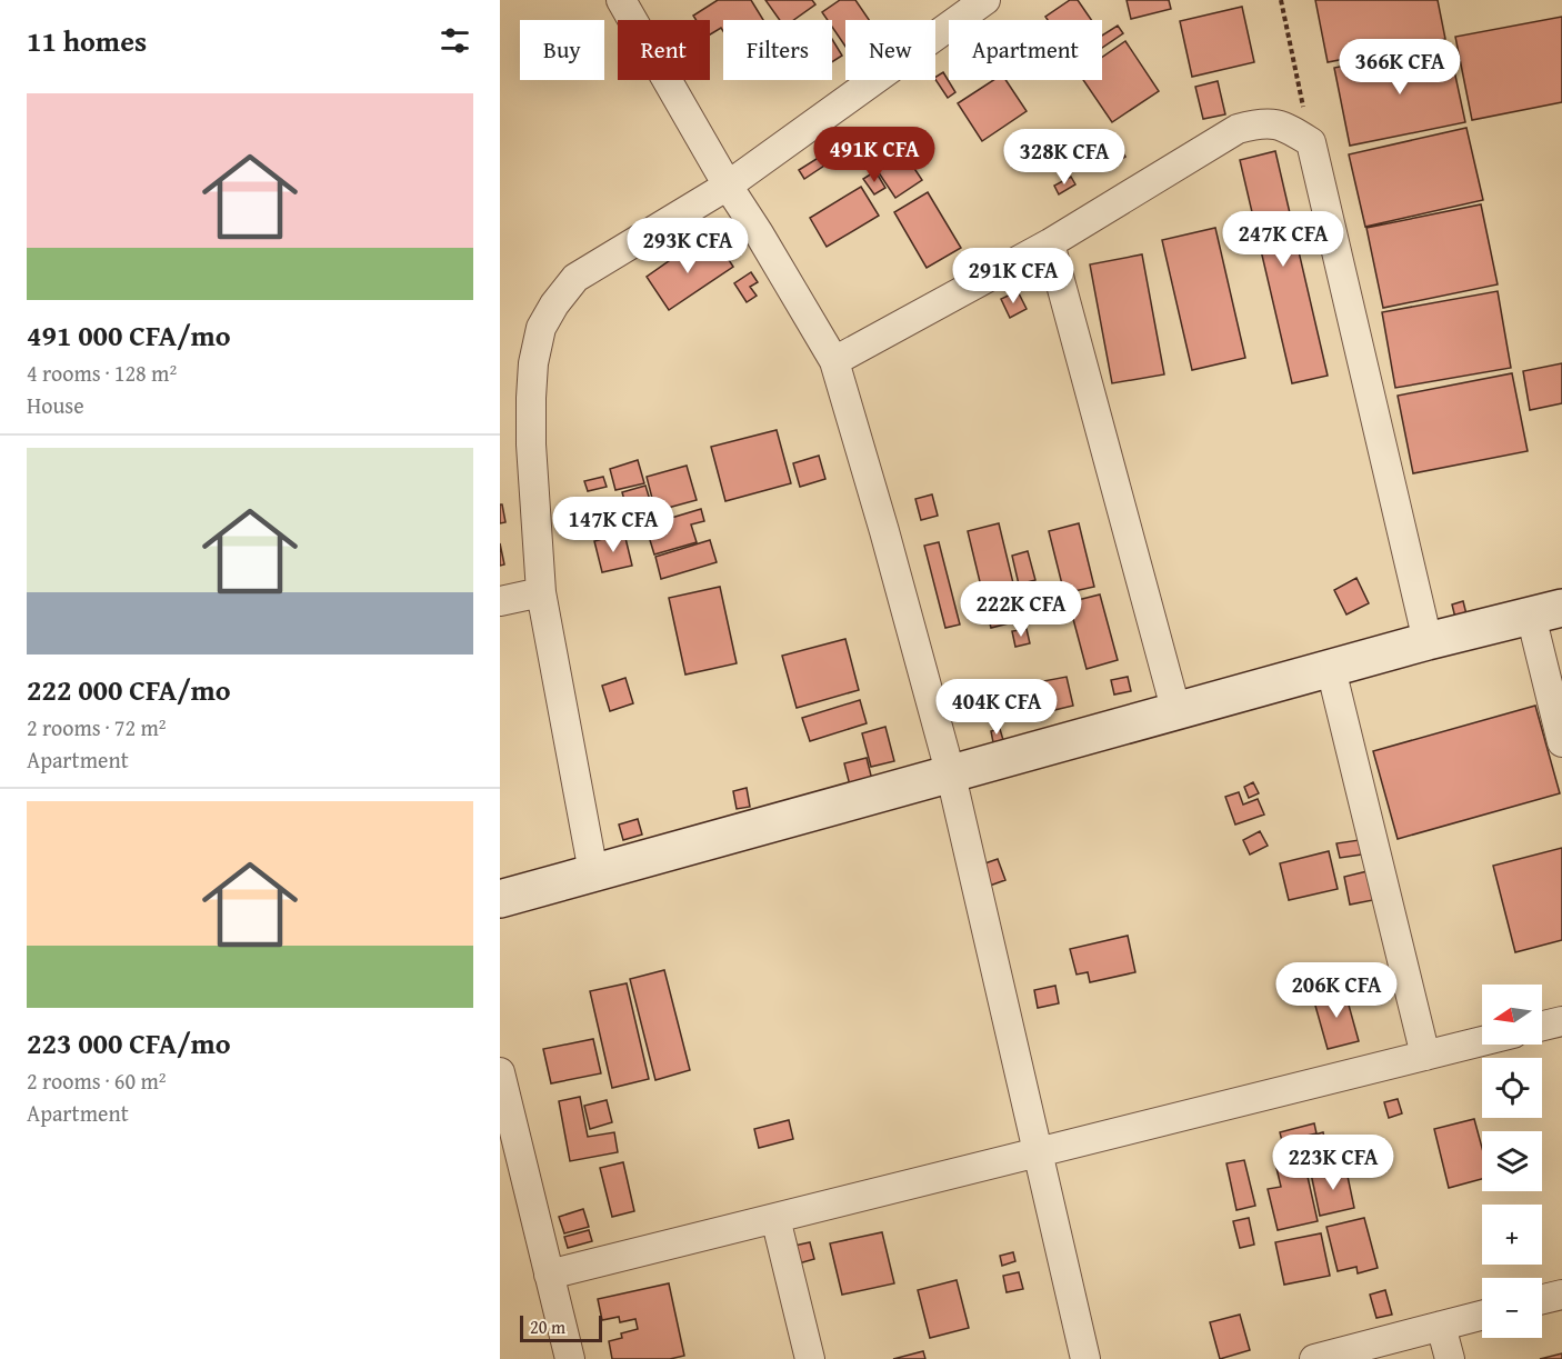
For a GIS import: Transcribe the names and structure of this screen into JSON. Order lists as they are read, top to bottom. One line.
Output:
{"scale_bar":"20 m","north":"left","page":{"heading":"11 homes","chip":["Buy","Rent","Filters","New","Apartment"],"price":["366K CFA","491K CFA","328K CFA","247K CFA","293K CFA","291K CFA","147K CFA","222K CFA","404K CFA","206K CFA","223K CFA"],"list":[{"name":"491 000 CFA/mo","note":"4 rooms · 128 m² · House"},{"name":"222 000 CFA/mo","note":"2 rooms · 72 m² · Apartment"},{"name":"223 000 CFA/mo","note":"2 rooms · 60 m² · Apartment"}],"map_buttons":["+","−"],"scale":"20 m"}}
